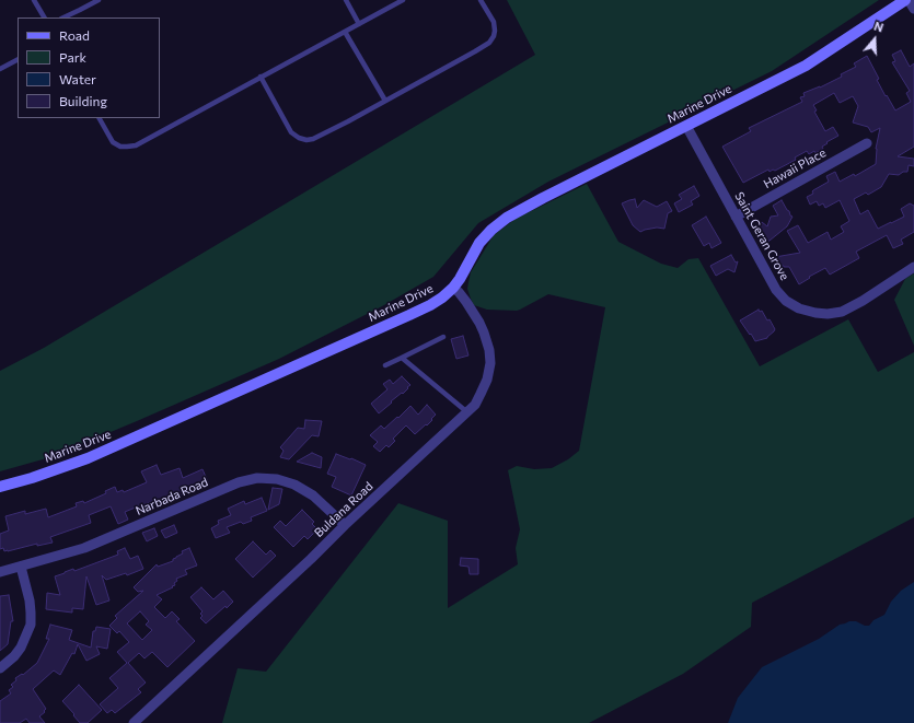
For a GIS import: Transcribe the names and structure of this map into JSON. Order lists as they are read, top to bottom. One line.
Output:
{"streets":{"street":["Marine Drive","Hawaii Place","Saint Geran Grove","Narbada Road","Buldana Road"]},"crossings":[["Marine Drive","Saint Geran Grove"],["Marine Drive","Buldana Road"],["Hawaii Place","Saint Geran Grove"],["Narbada Road","Buldana Road"]],"legend":["Road","Park","Water","Building"],"north":"top"}
